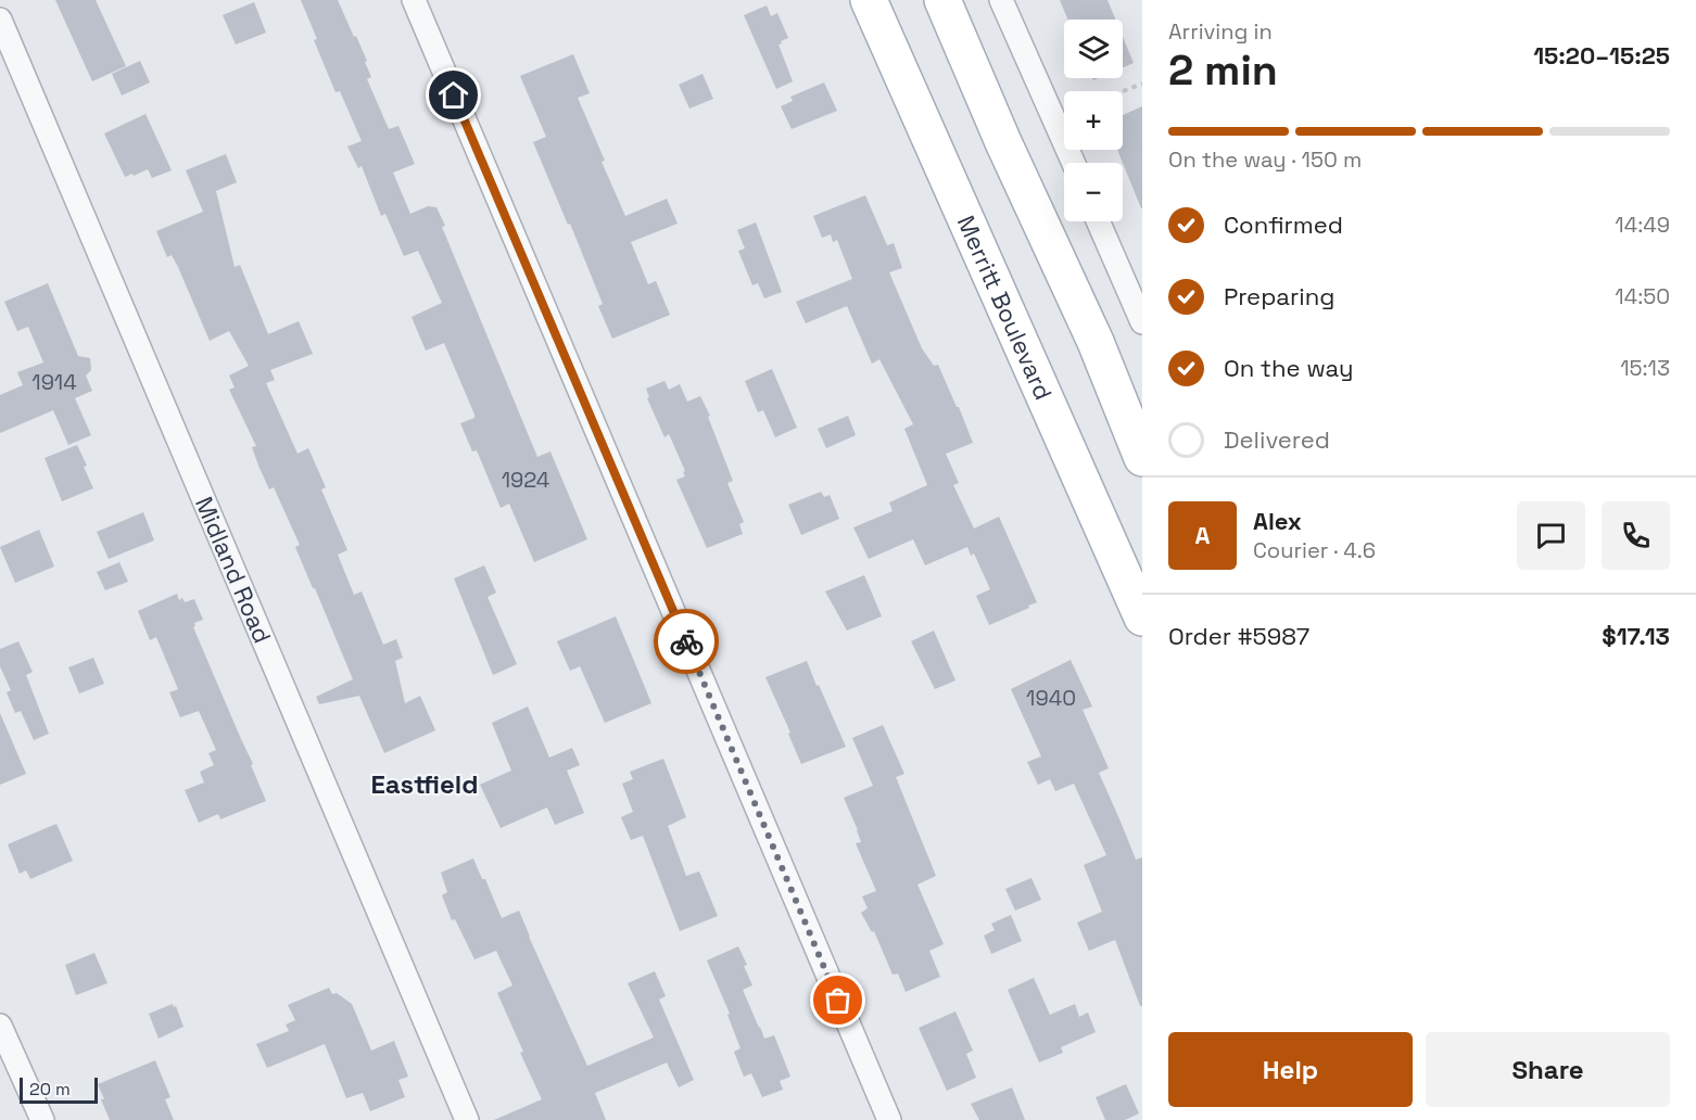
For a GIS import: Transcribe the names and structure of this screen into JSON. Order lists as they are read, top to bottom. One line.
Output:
{"streets":{"main road":["Merritt Boulevard"],"street":["Midland Road"]},"districts":["Eastfield"],"house_numbers":["1914","1924","1940"],"scale_bar":"20 m","page":{"heading":["2 min","Arriving in","15:20–15:25"],"panel":["Alex","Courier · 4.6","Order #5987","$17.13"],"map_buttons":["+","−"],"bar":"On the way · 150 m","list":[["Confirmed","14:49"],["Preparing","14:50"],["On the way","15:13"],"Delivered"],"round":"A","buttons":["Help","Share"],"scale":"20 m"}}
